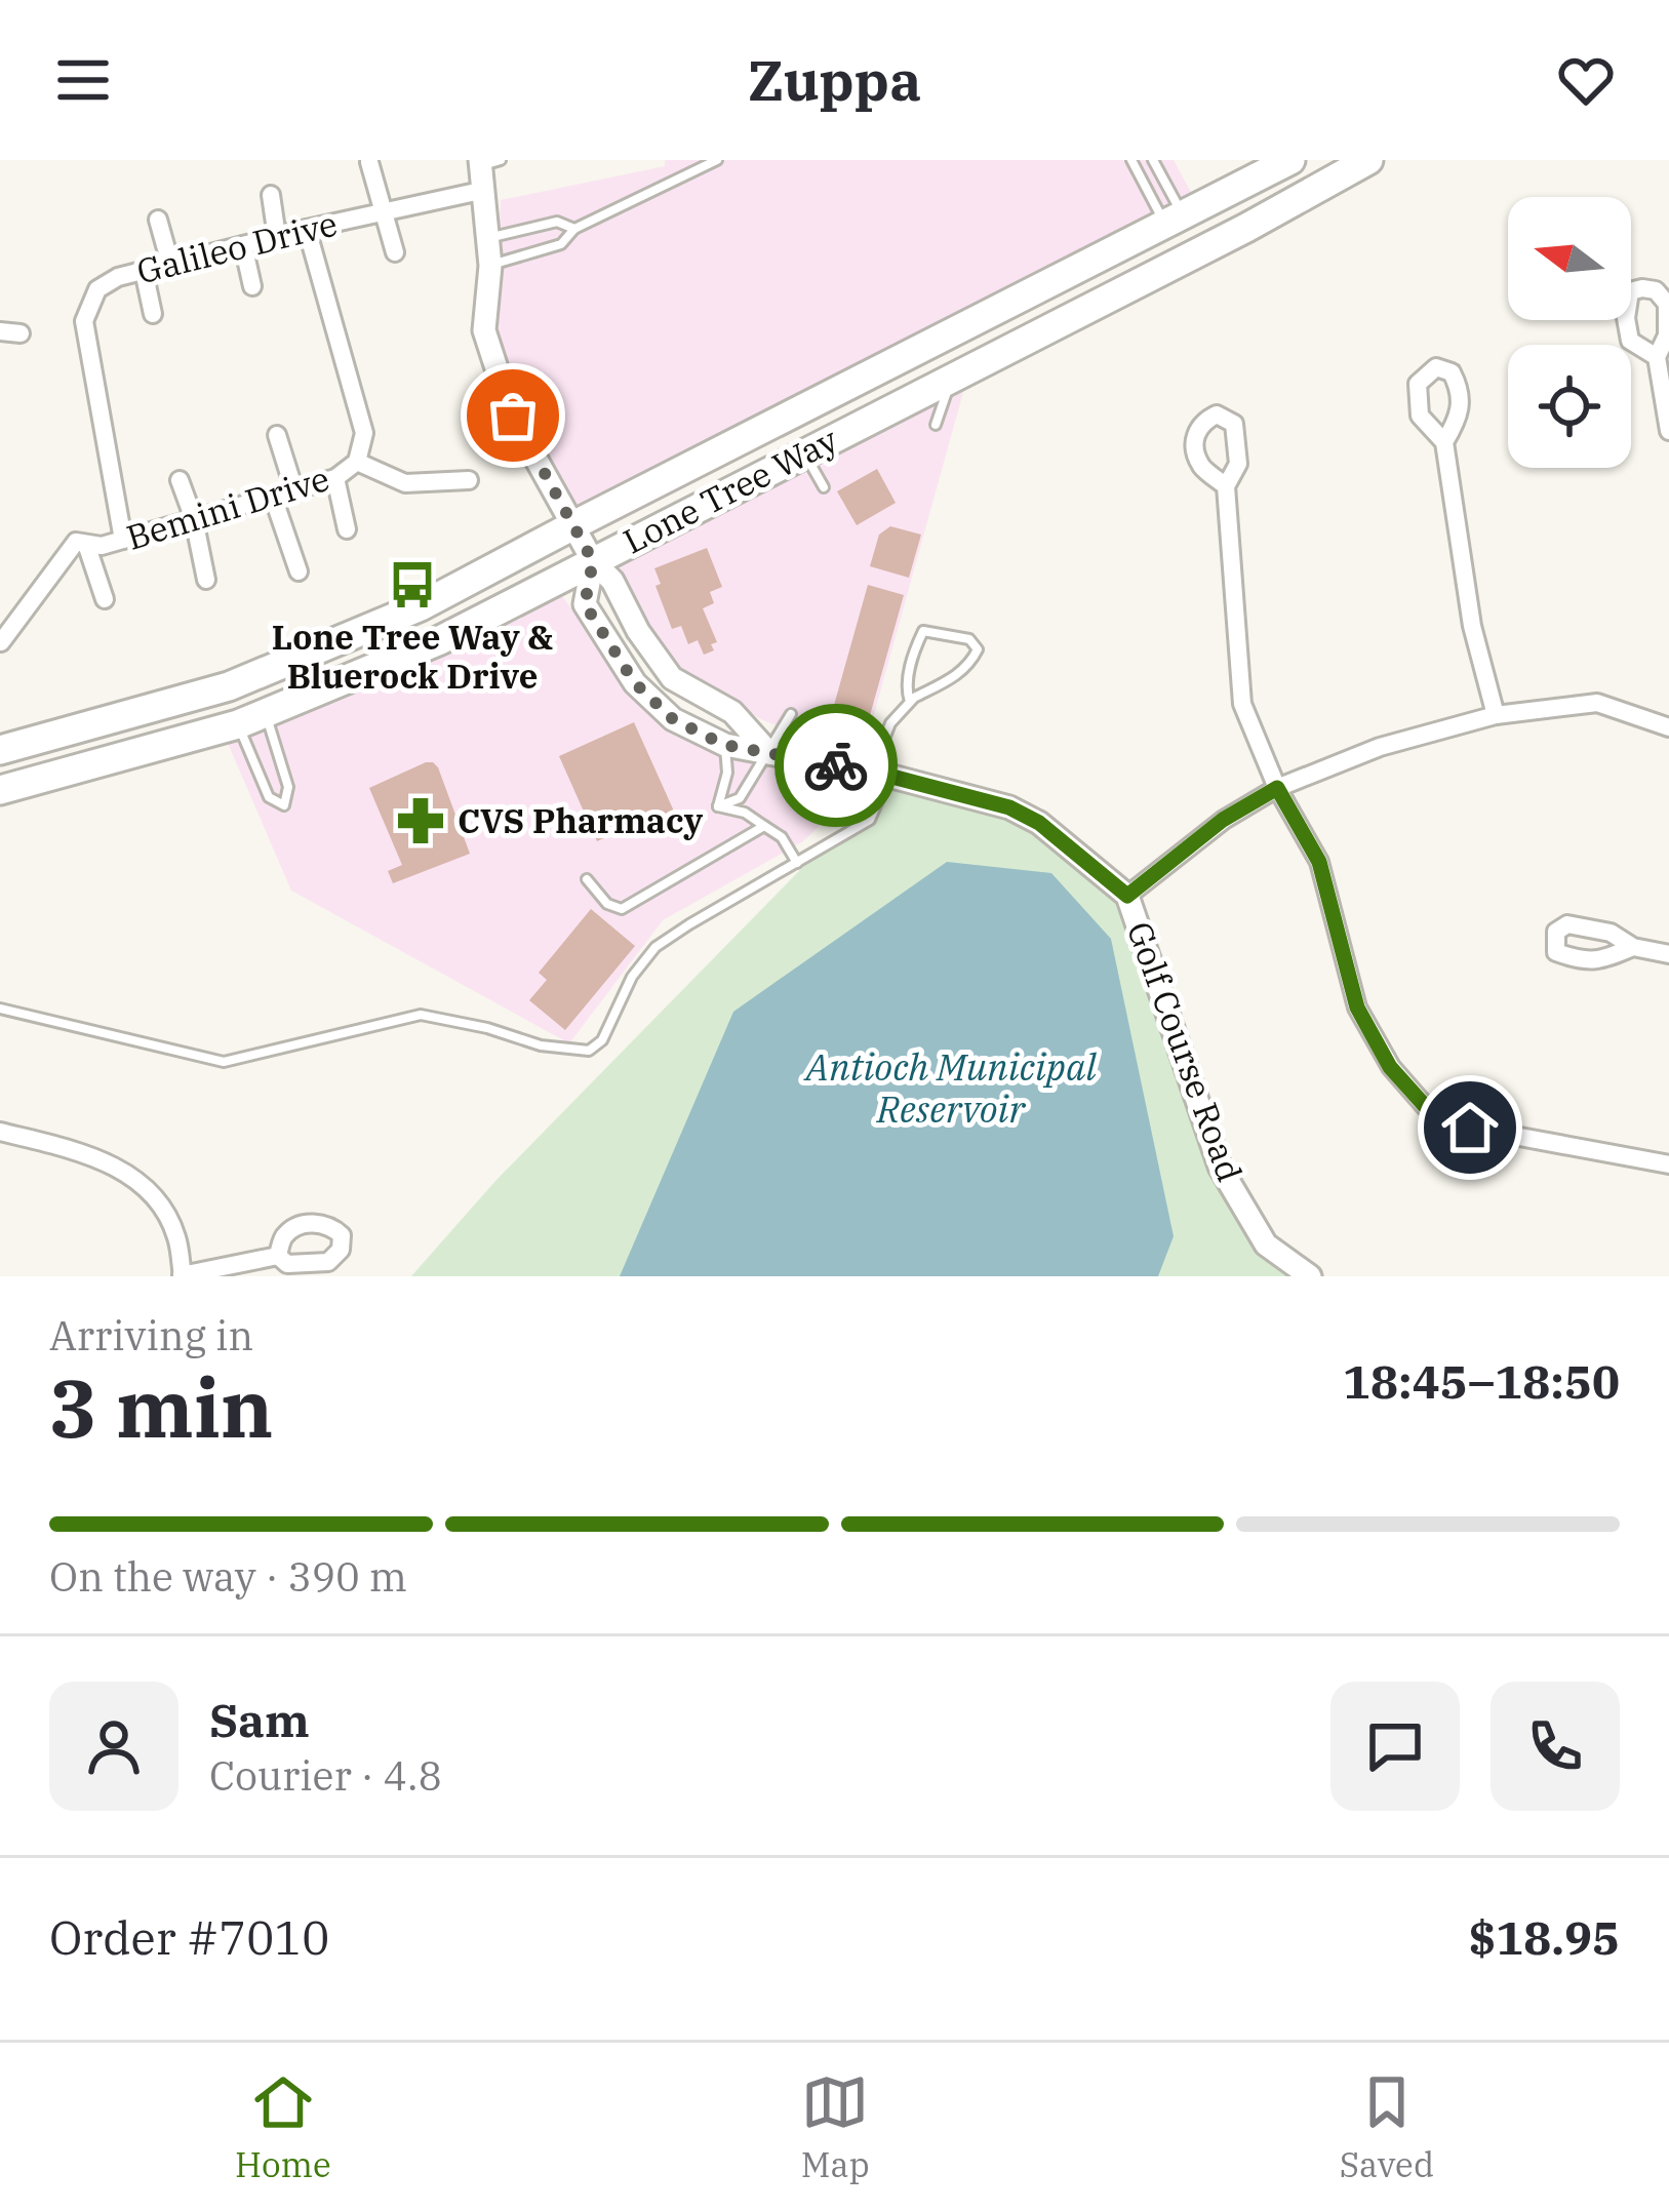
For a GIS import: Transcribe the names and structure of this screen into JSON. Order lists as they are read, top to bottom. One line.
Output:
{"streets":{"main road":["Lone Tree Way"],"street":["Galileo Drive","Bemini Drive","Golf Course Road"]},"crossings":[["Galileo Drive","Bemini Drive"],["Lone Tree Way","Golf Course Road"]],"water":["Antioch Municipal Reservoir"],"places":{"bus stop":["Lone Tree Way & Bluerock Drive"],"pharmacy":["CVS Pharmacy"]},"north":"left","page":{"header":"Zuppa","heading":["3 min","Arriving in","18:45–18:50"],"panel":["Sam","Courier · 4.8","Order #7010","$18.95"],"bar":"On the way · 390 m","tabs":["Home","Map","Saved"]}}
